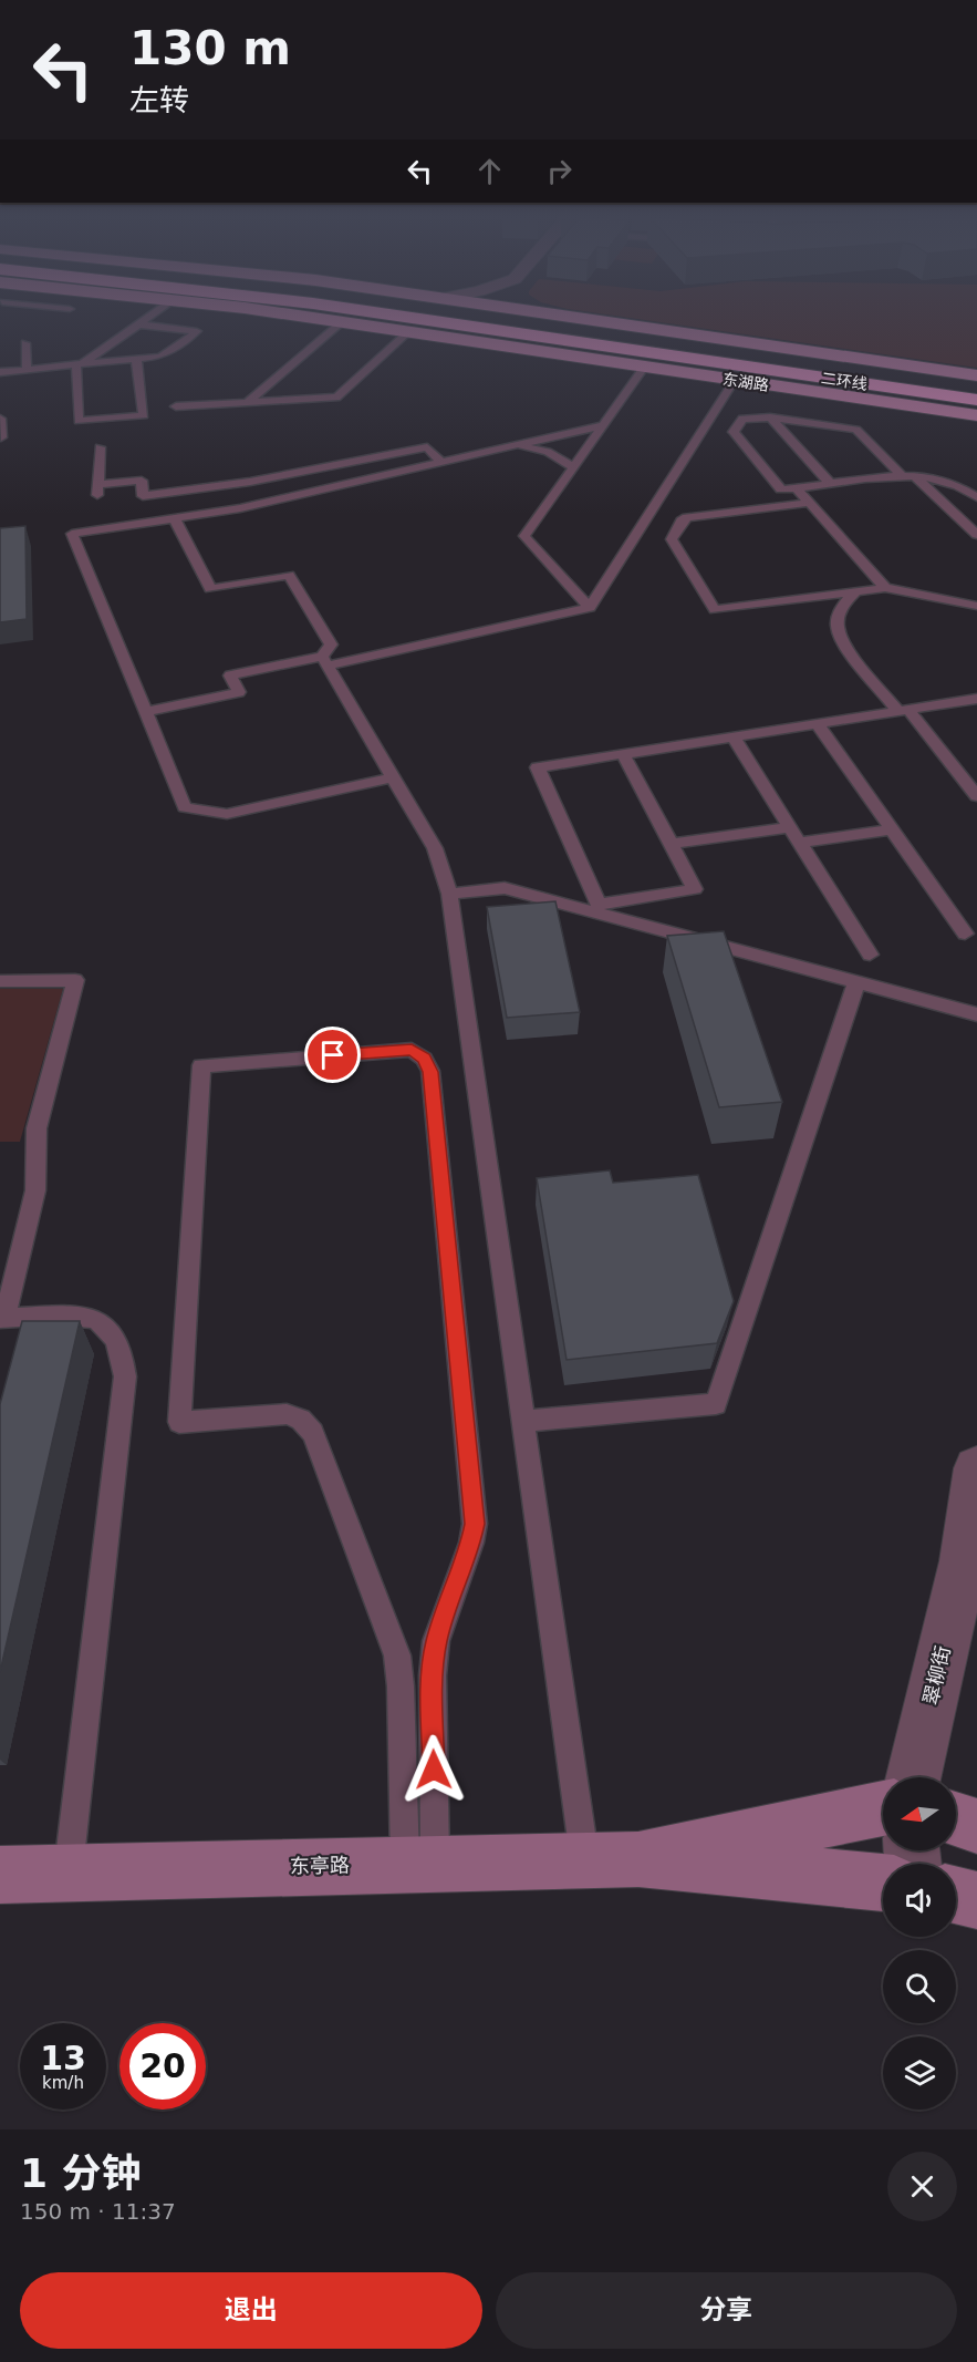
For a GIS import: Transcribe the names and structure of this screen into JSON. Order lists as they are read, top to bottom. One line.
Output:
{"streets":{"highway":["二环线"],"main road":["东湖路"],"street":["翠柳街","东亭路"]},"north":"left","page":{"turn":["130 m","左转"],"speed":"13 km/h","limit":"20","heading":["1 分钟","150 m · 11:37"],"buttons":["退出","分享"]}}
